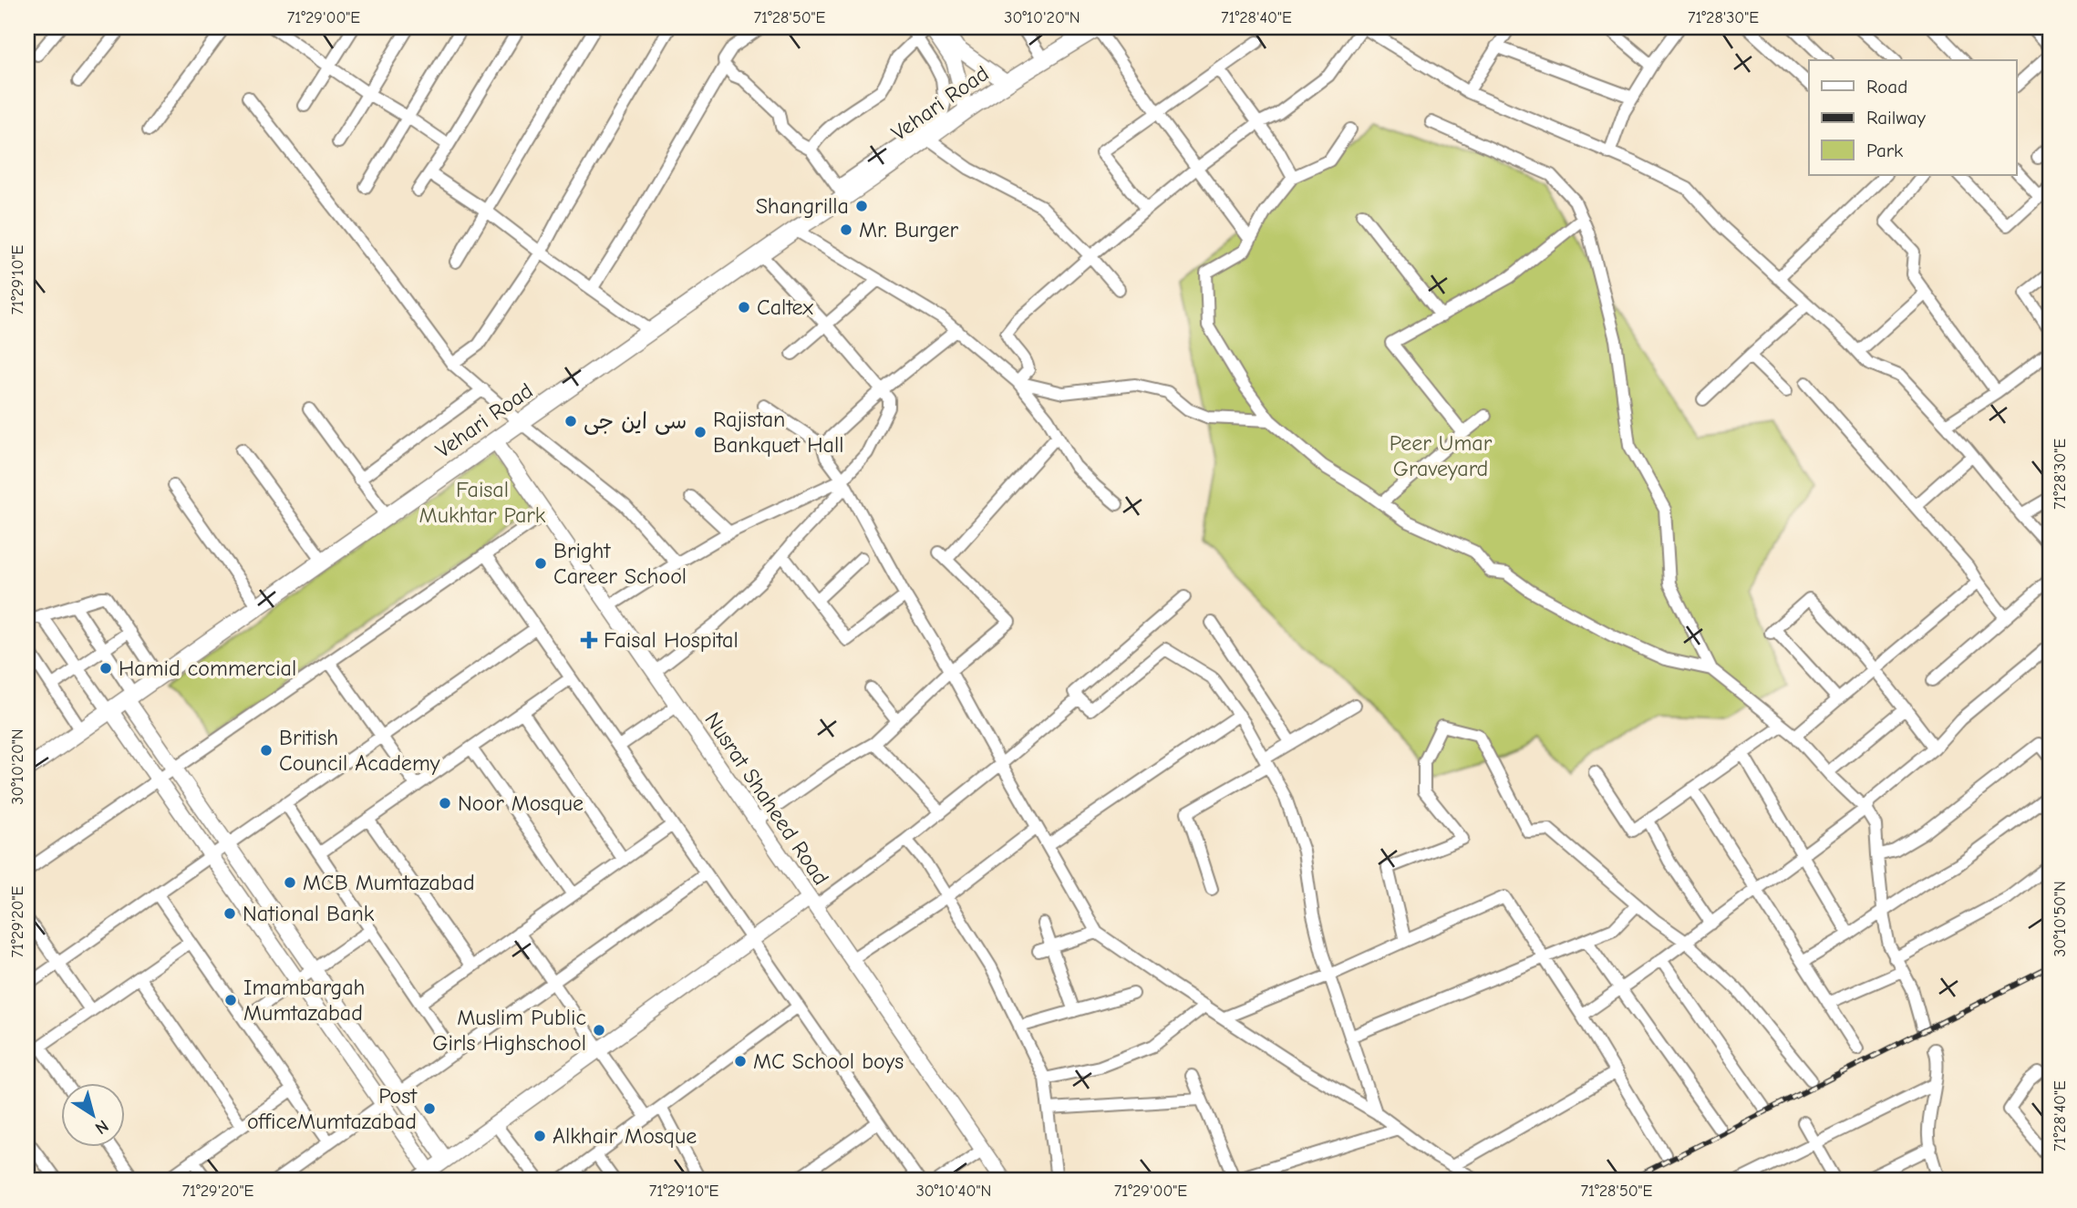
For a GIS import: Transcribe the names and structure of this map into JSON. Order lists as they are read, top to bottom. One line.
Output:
{"streets":{"main road":["Vehari Road"],"street":["Nusrat Shaheed Road"]},"crossings":[["Vehari Road","Nusrat Shaheed Road"]],"parks":["Peer Umar Graveyard","Faisal Mukhtar Park"],"places":{"other":["Shangrilla","Mr. Burger","Caltex","سی این جی","Rajistan Bankquet Hall","Bright Career School","Hamid commercial","British Council Academy","Noor Mosque","MCB Mumtazabad","National Bank","Imambargah Mumtazabad","Muslim Public Girls Highschool","MC School boys","Post officeMumtazabad","Alkhair Mosque"],"health":["Faisal Hospital"]},"legend":["Road","Railway","Park"],"north":"bottom right","coordinates":["71°29'00\"E","71°28'50\"E","30°10'20\"N","71°28'40\"E","71°28'30\"E","71°29'10\"E","30°10'50\"N","71°29'20\"E","30°10'40\"N"]}
